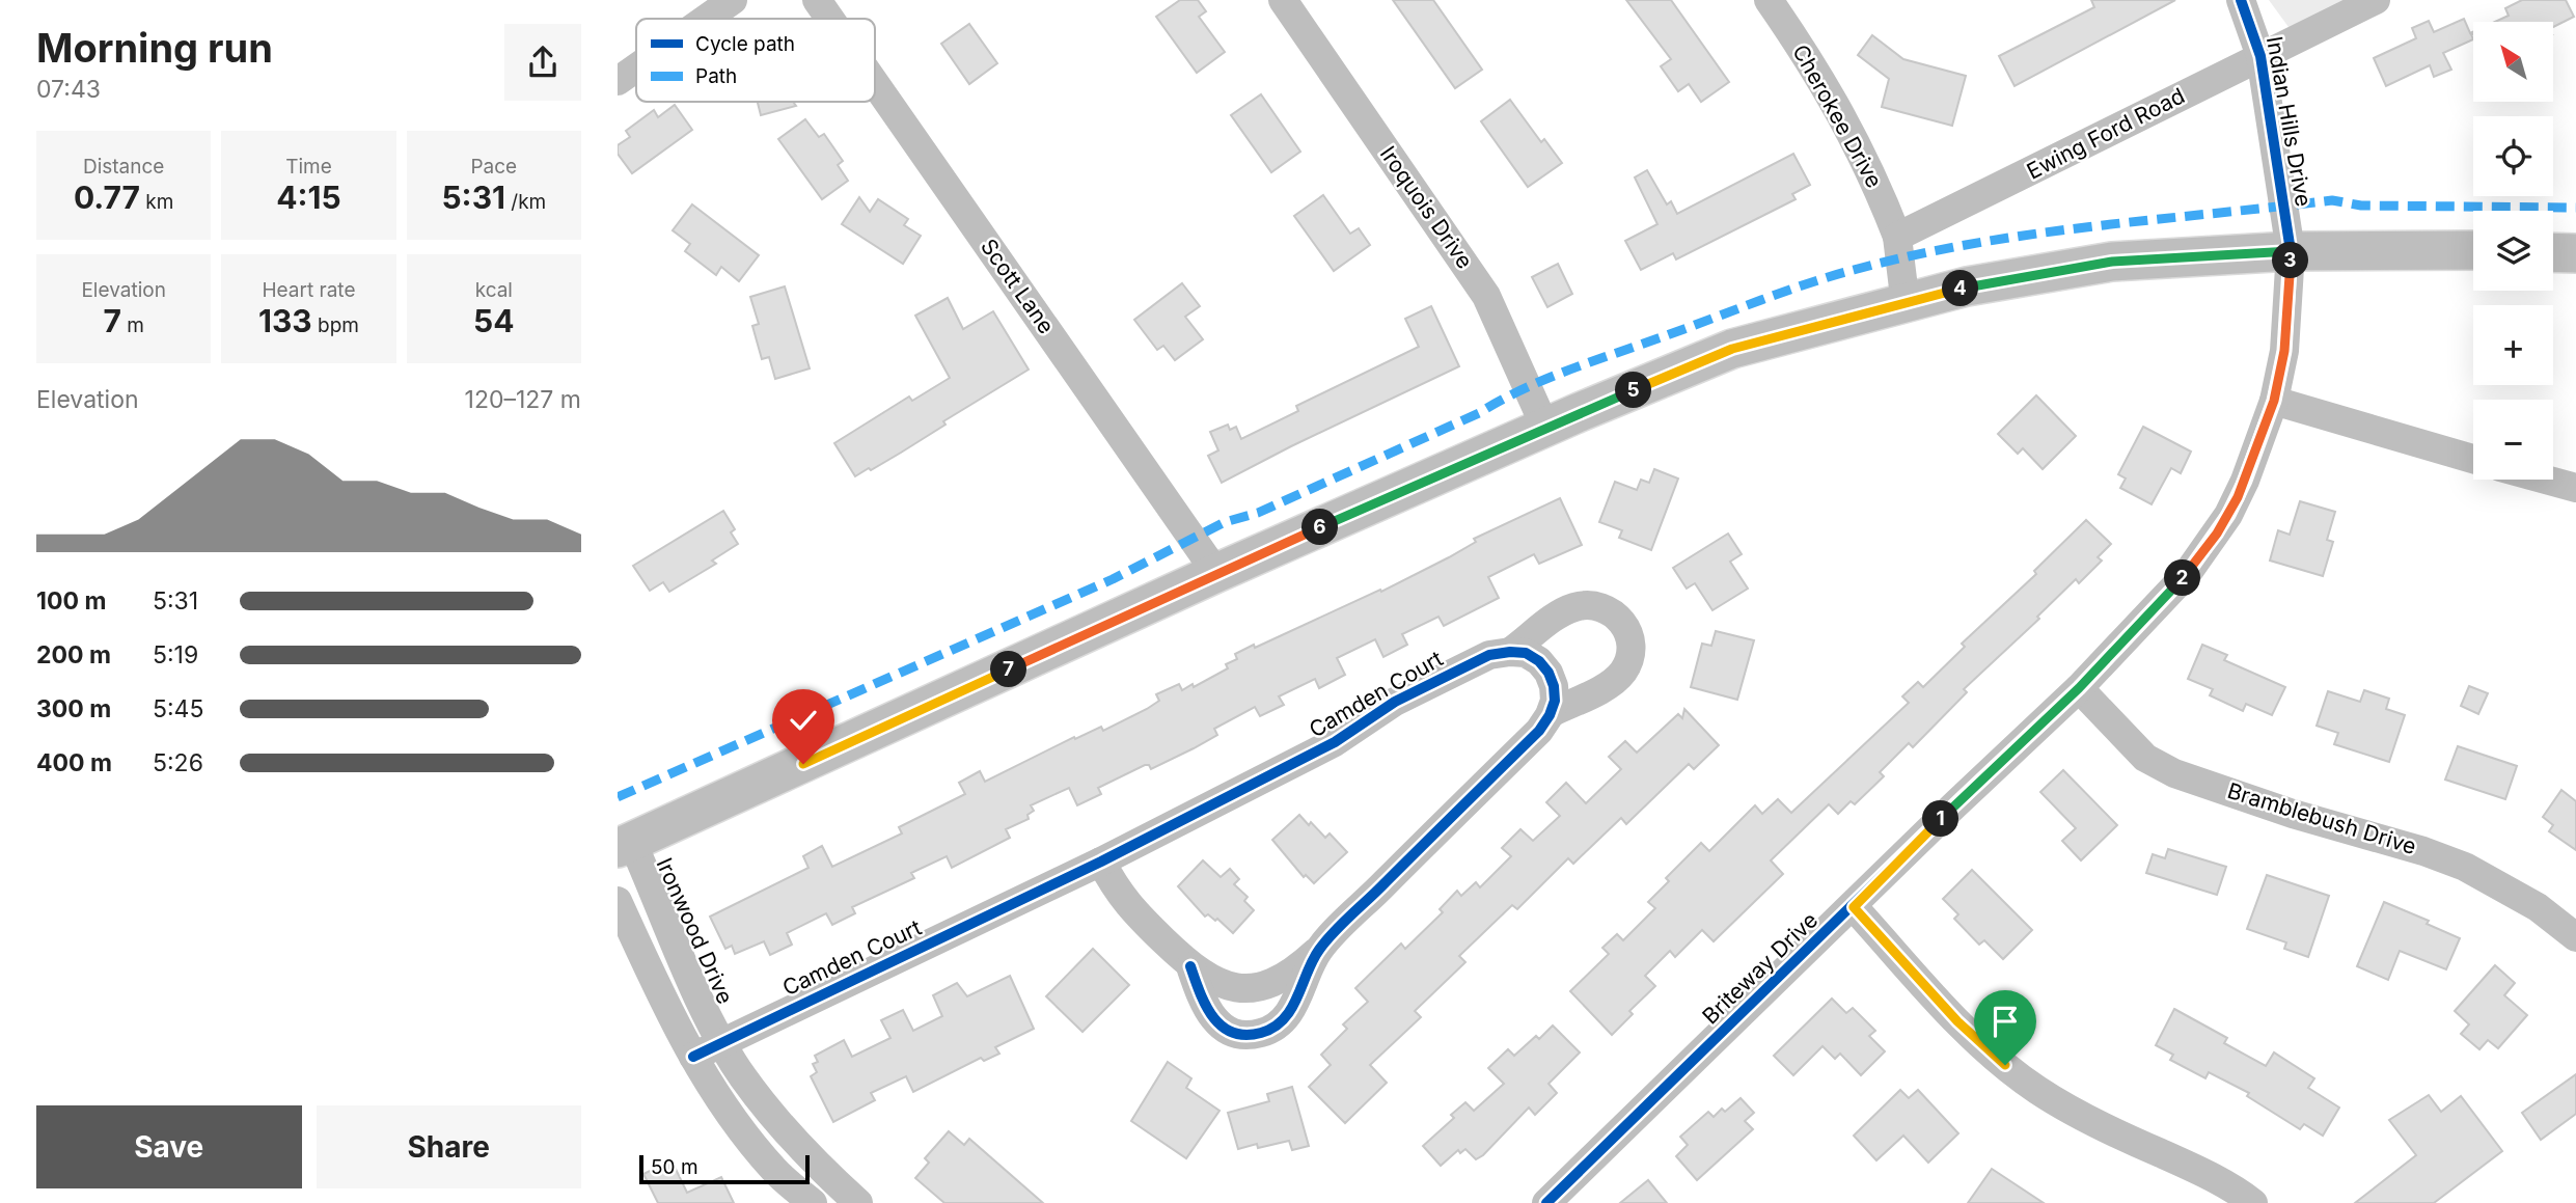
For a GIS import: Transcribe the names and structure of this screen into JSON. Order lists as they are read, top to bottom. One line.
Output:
{"streets":{"street":["Cherokee Drive","Indian Hills Drive","Ewing Ford Road","Iroquois Drive","Scott Lane","Camden Court","Bramblebush Drive","Ironwood Drive","Briteway Drive"]},"crossings":[["Cherokee Drive","Ewing Ford Road"],["Indian Hills Drive","Ewing Ford Road"],["Indian Hills Drive","Briteway Drive"],["Camden Court","Ironwood Drive"],["Bramblebush Drive","Briteway Drive"]],"legend":["Cycle path","Path"],"scale_bar":"50 m","north":"top left","page":{"heading":["Morning run","07:43"],"map_buttons":["+","−"],"stats":[["Distance","0.77 km"],["Time","4:15"],["Pace","5:31 /km"],["Elevation","7 m"],["Heart rate","133 bpm"],["kcal","54"]],"pins":["3","4","5","6","2","7","1"],"chart":["Elevation","120–127 m"],"list":[{"name":"100 m","note":"5:31"},{"name":"200 m","note":"5:19"},{"name":"300 m","note":"5:45"},{"name":"400 m","note":"5:26"}],"buttons":["Save","Share"],"scale":"50 m"}}
